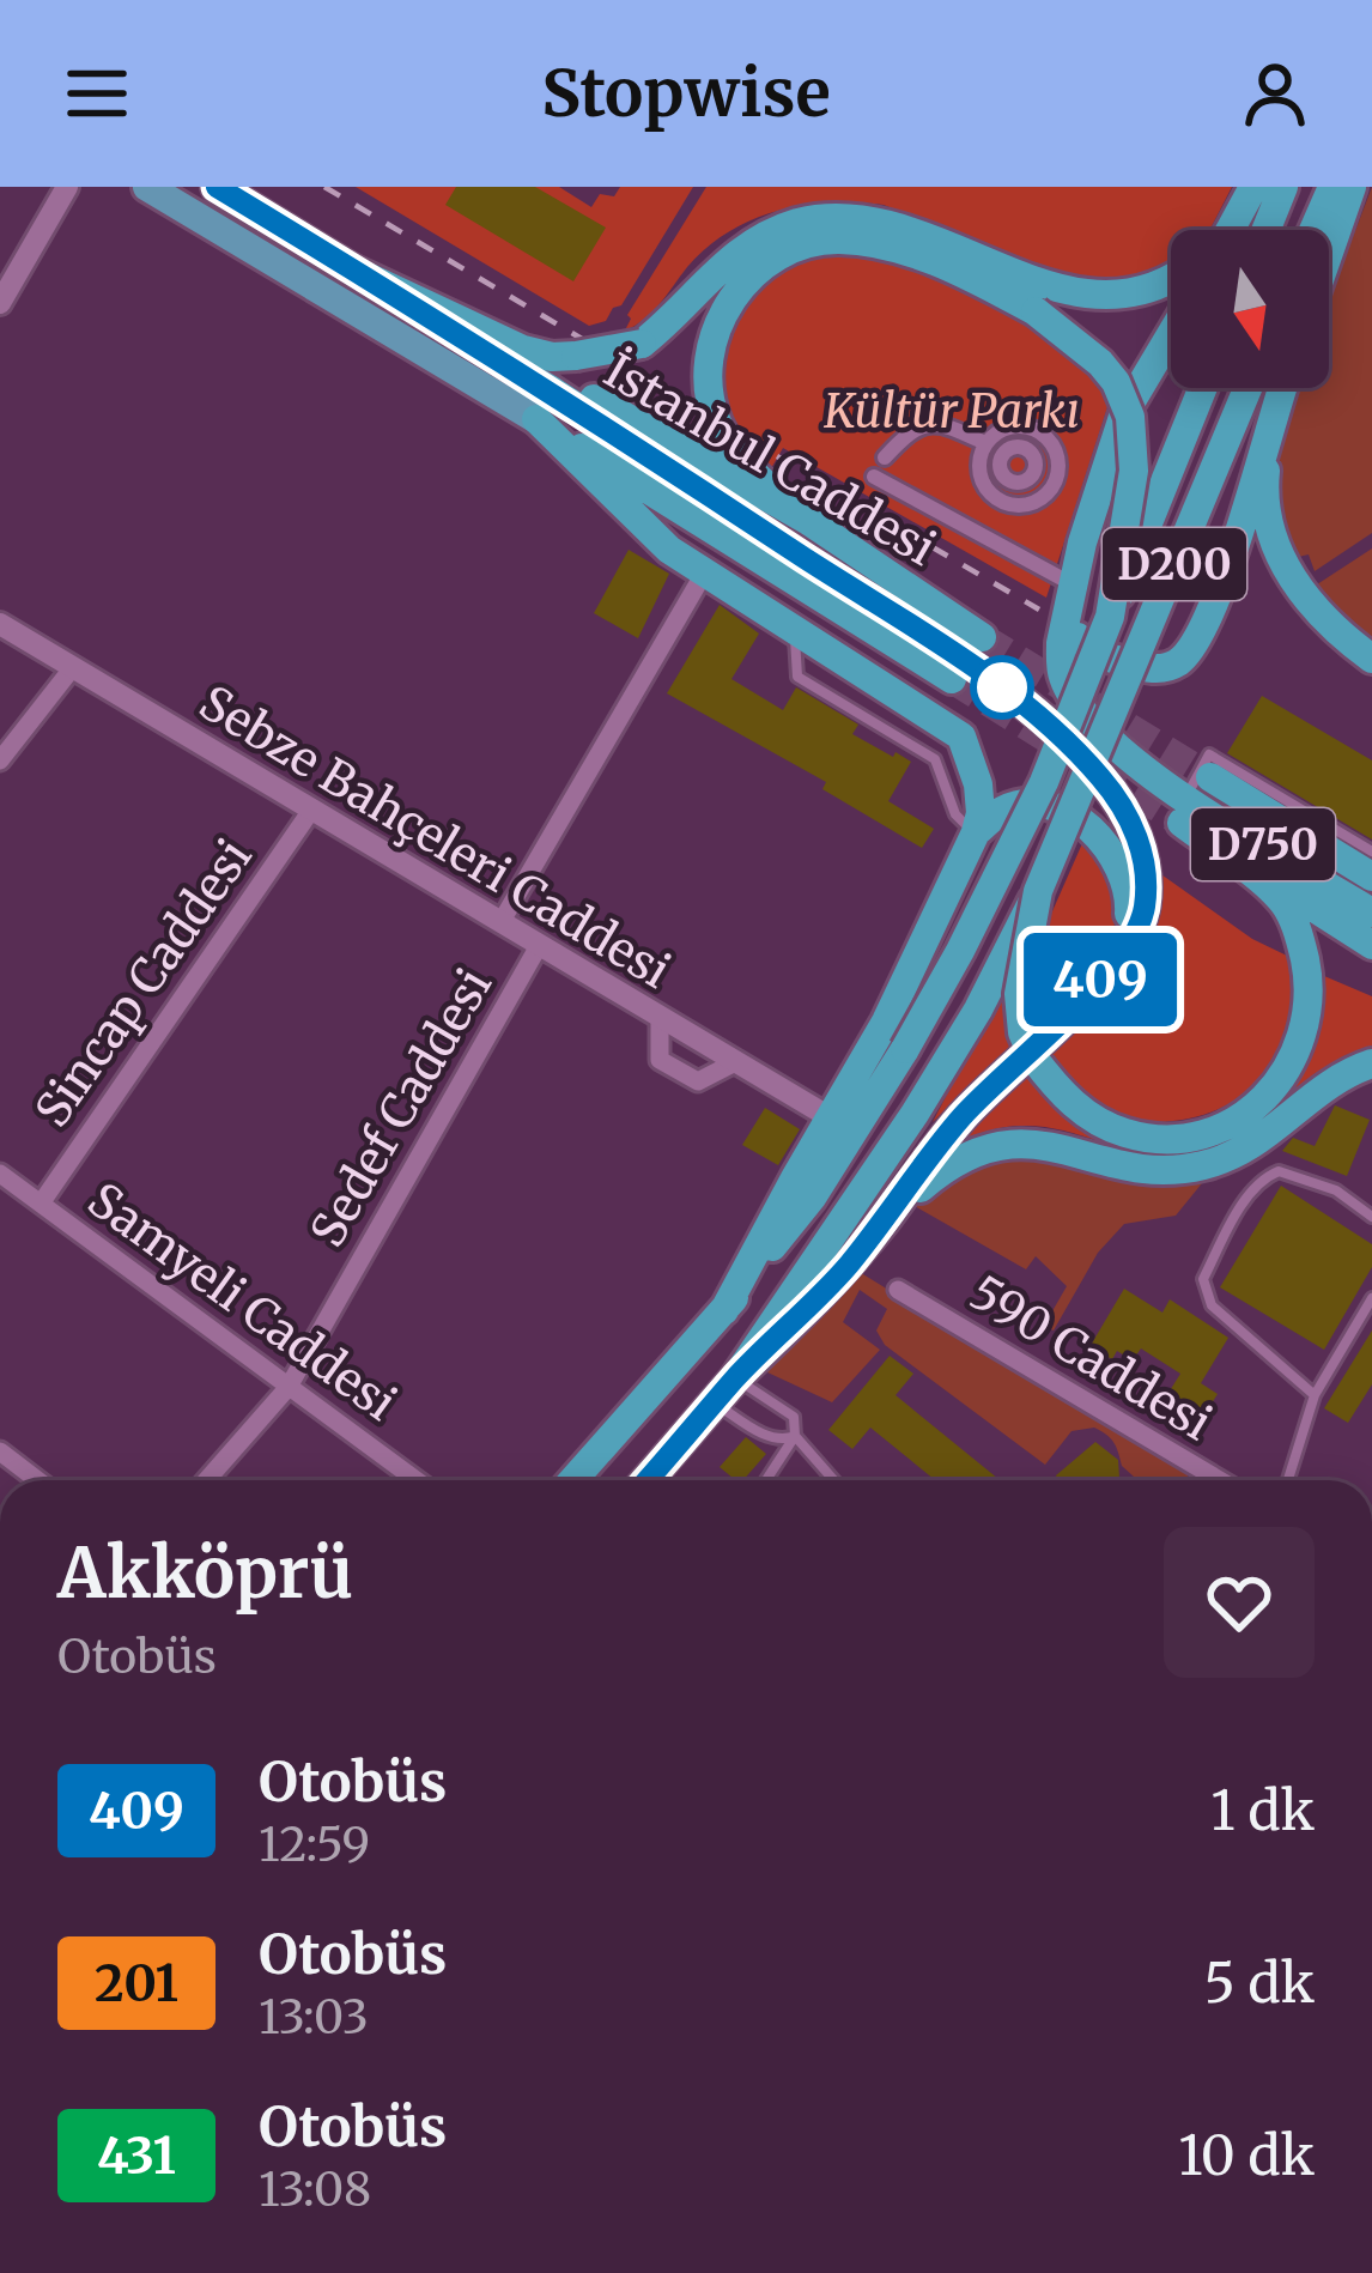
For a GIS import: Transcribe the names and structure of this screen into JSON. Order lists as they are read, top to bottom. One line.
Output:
{"streets":{"highway":["İstanbul Caddesi","D200","D750"],"street":["Sebze Bahçeleri Caddesi","Sincap Caddesi","Sedef Caddesi","Samyeli Caddesi","590 Caddesi"]},"crossings":[["Sebze Bahçeleri Caddesi","Sincap Caddesi"],["Sebze Bahçeleri Caddesi","Sedef Caddesi"],["Sincap Caddesi","Samyeli Caddesi"],["Sedef Caddesi","Samyeli Caddesi"]],"parks":["Kültür Parkı"],"lines":["bus line 409"],"north":"bottom","page":{"header":"Stopwise","on_map":"409","heading":["Akköprü","Otobüs"],"list":[{"mark":"409","name":"Otobüs","note":"12:59","value":"1 dk"},{"mark":"201","name":"Otobüs","note":"13:03","value":"5 dk"},{"mark":"431","name":"Otobüs","note":"13:08","value":"10 dk"}]}}
